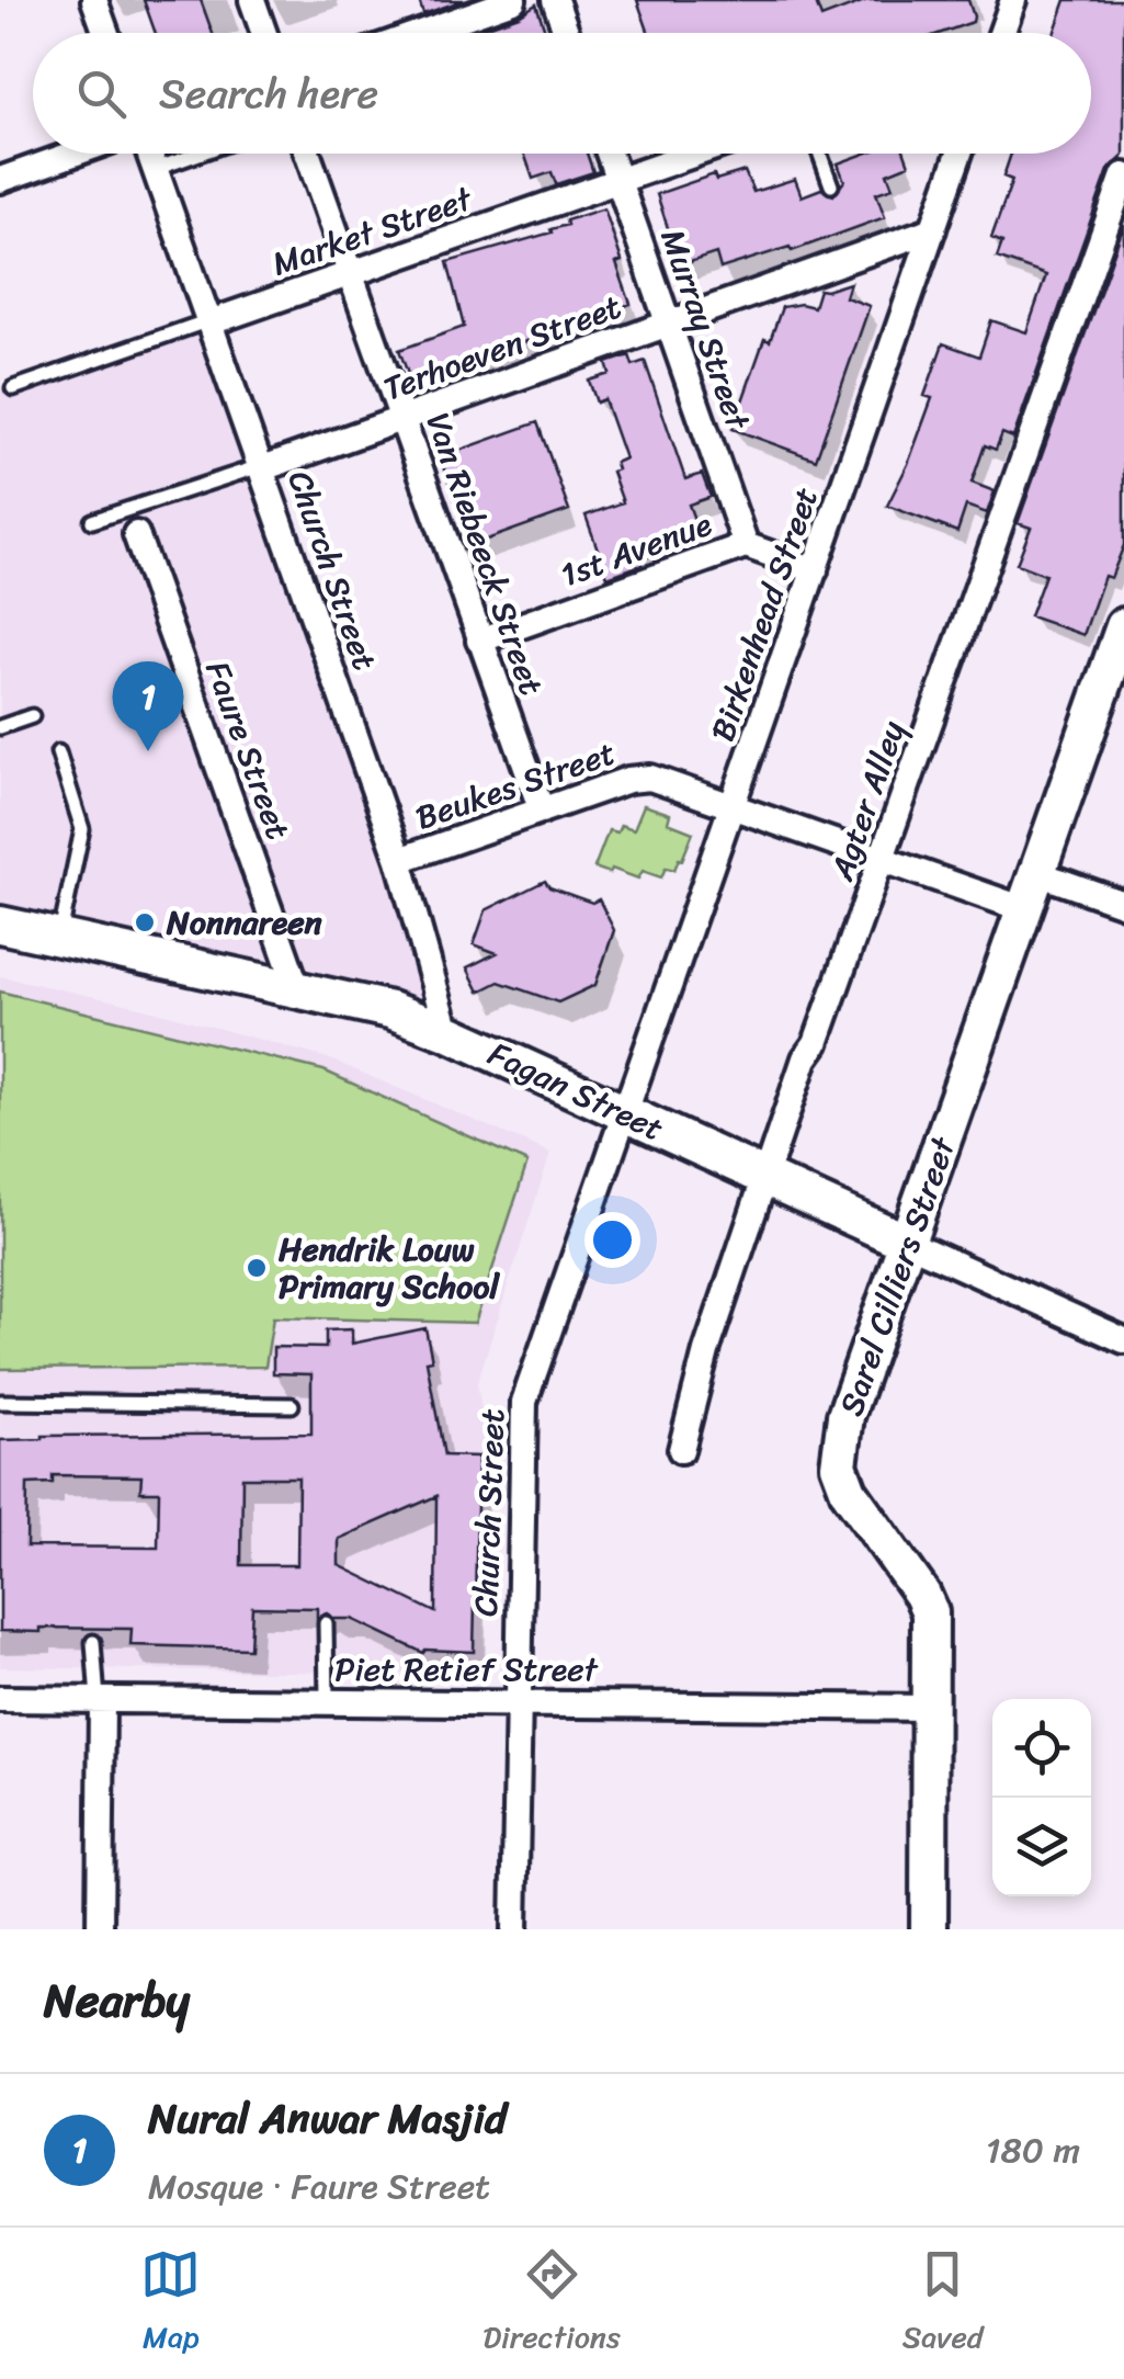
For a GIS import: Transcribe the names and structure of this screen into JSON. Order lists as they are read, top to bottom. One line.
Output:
{"streets":{"street":["Market Street","Murray Street","Terhoeven Street","1st Avenue","Van Riebeeck Street","Church Street","Birkenhead Street","Faure Street","Beukes Street","Agter Alley","Fagan Street","Sarel Cilliers Street","Piet Retief Street"]},"crossings":[["Market Street","Murray Street"],["Market Street","Van Riebeeck Street"],["Market Street","Church Street"],["Murray Street","Terhoeven Street"],["Murray Street","1st Avenue"],["Terhoeven Street","Van Riebeeck Street"],["Terhoeven Street","Church Street"],["Terhoeven Street","Birkenhead Street"],["1st Avenue","Van Riebeeck Street"],["1st Avenue","Birkenhead Street"],["Van Riebeeck Street","Beukes Street"],["Church Street","Birkenhead Street"],["Church Street","Beukes Street"],["Church Street","Fagan Street"],["Church Street","Piet Retief Street"],["Birkenhead Street","Beukes Street"],["Birkenhead Street","Fagan Street"],["Faure Street","Fagan Street"],["Beukes Street","Agter Alley"],["Beukes Street","Sarel Cilliers Street"],["Agter Alley","Fagan Street"],["Fagan Street","Sarel Cilliers Street"],["Sarel Cilliers Street","Piet Retief Street"]],"places":["Nonnareen","Hendrik Louw Primary School"],"page":{"search":"Search here","pins":"1","heading":"Nearby","list":[{"mark":"1","name":"Nural Anwar Masjid","note":"Mosque · Faure Street","value":"180 m"}],"nav":["Map","Directions","Saved"]}}
